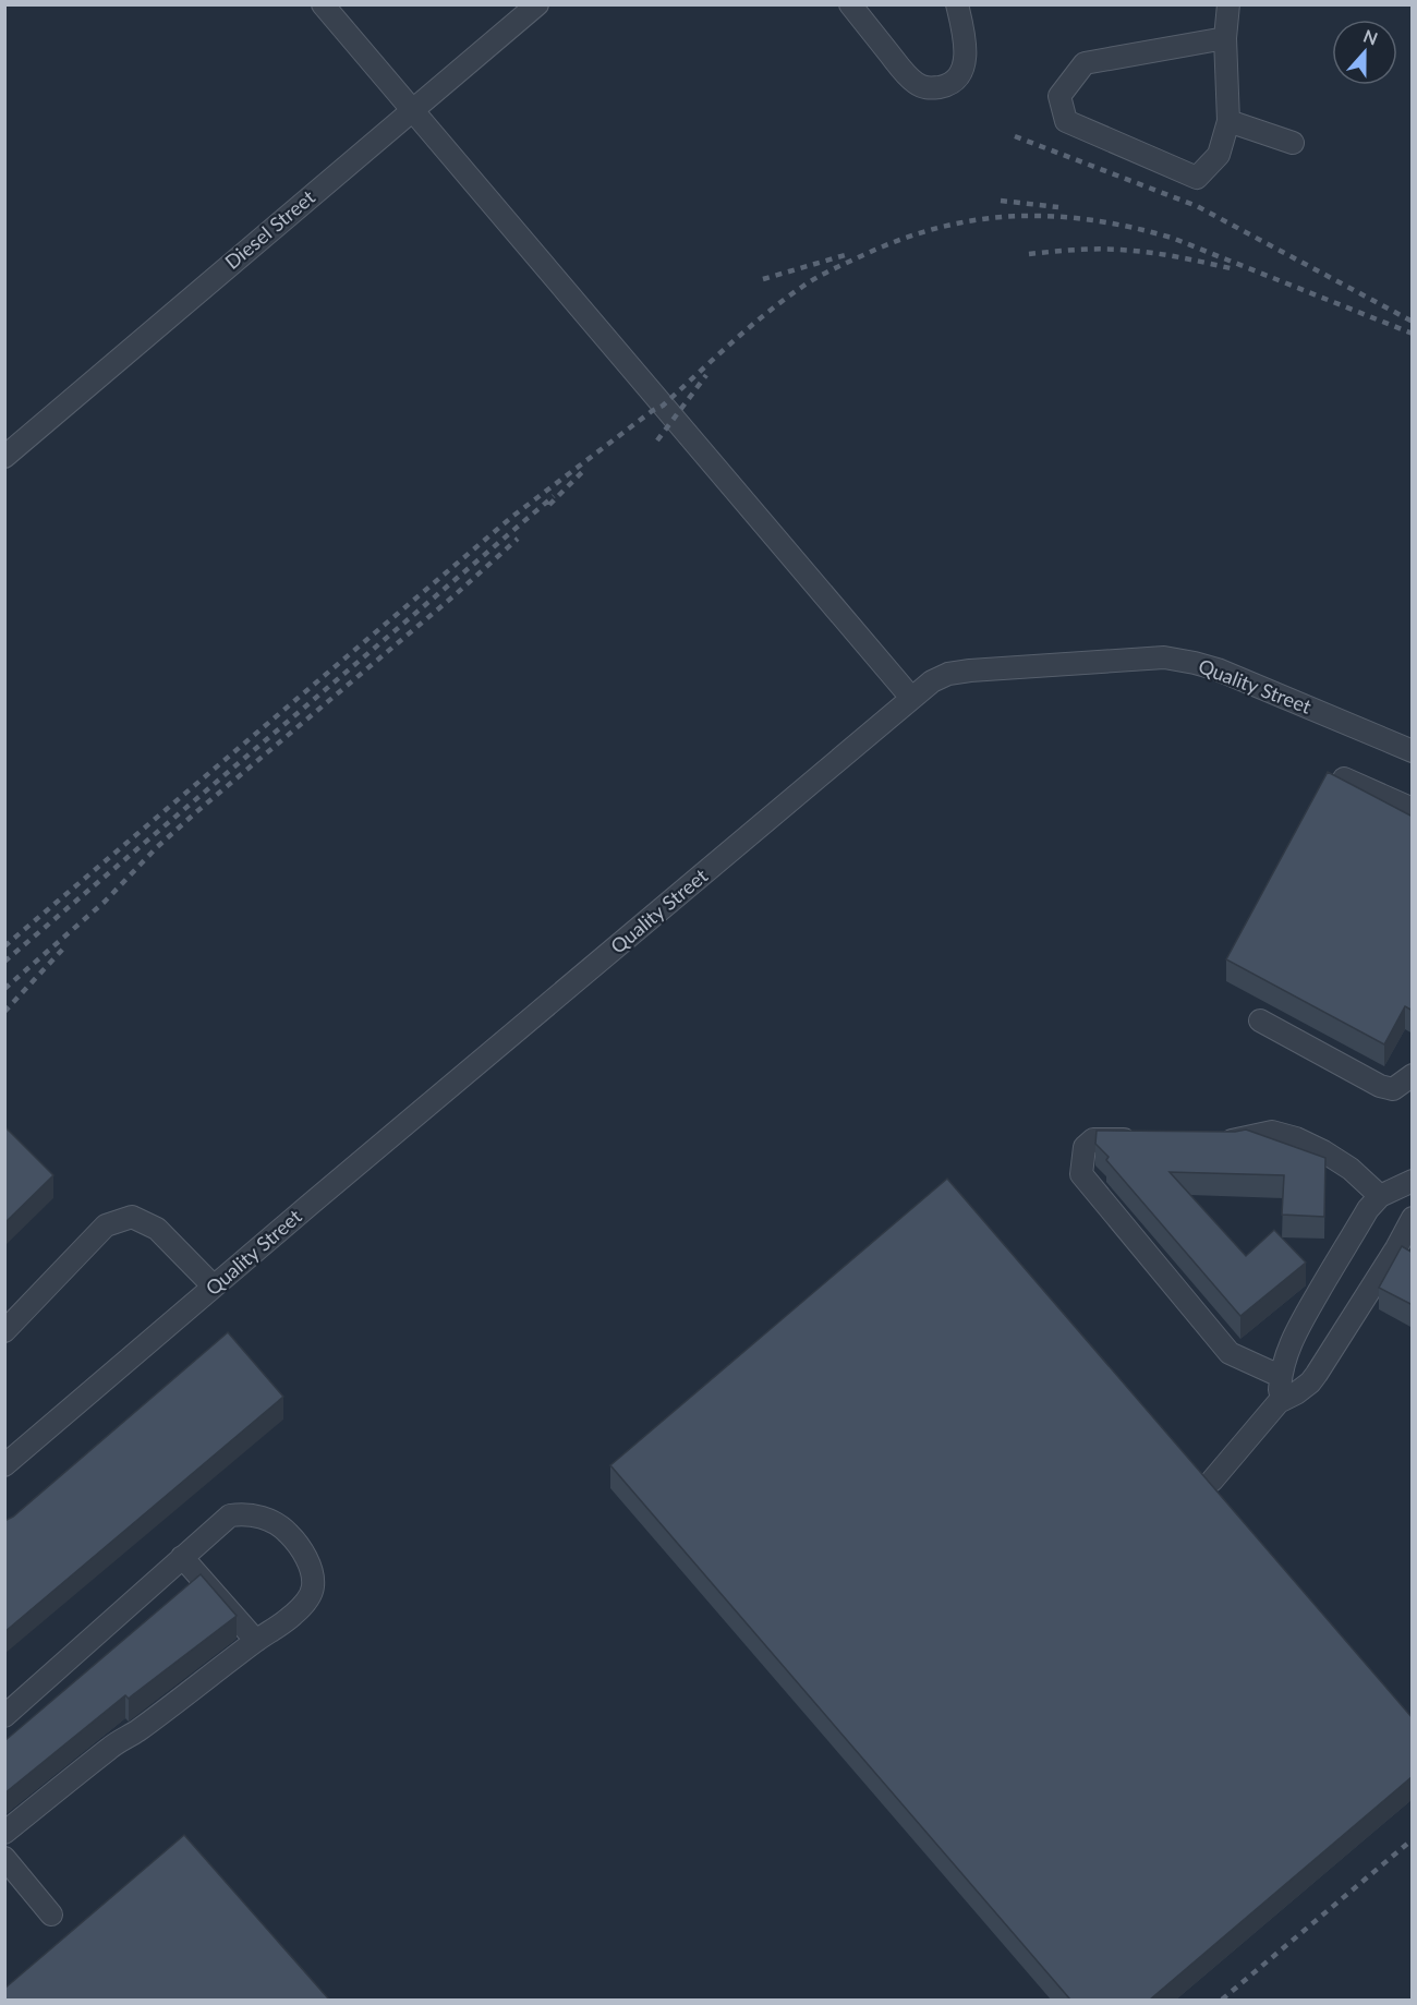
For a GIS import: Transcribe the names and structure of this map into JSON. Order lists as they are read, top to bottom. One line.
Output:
{"streets":{"street":["Diesel Street","Quality Street"]},"north":"top"}
